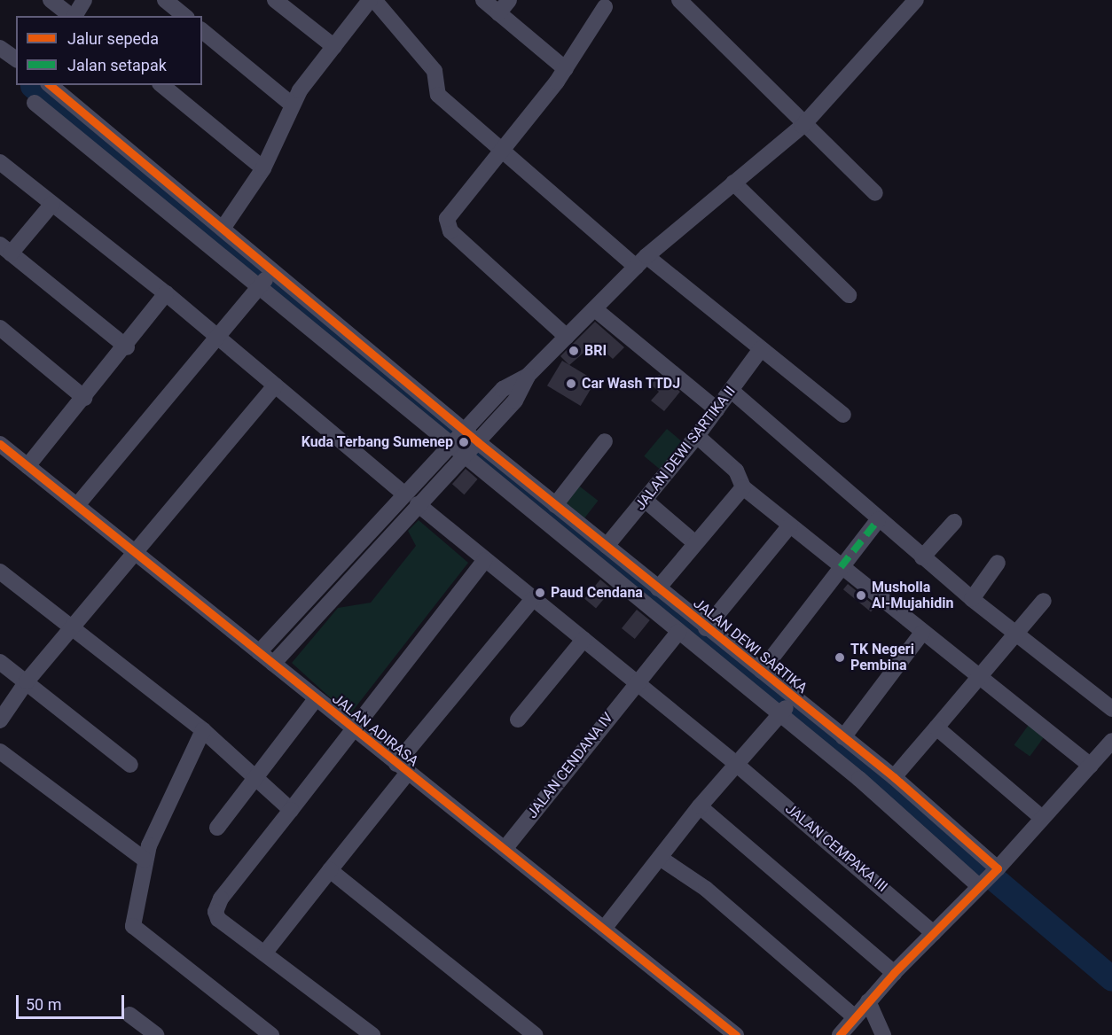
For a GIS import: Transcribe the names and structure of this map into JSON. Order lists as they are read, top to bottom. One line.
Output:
{"streets":{"street":["JALAN DEWI SARTIKA II","JALAN DEWI SARTIKA","JALAN ADIRASA","JALAN CENDANA IV","JALAN CEMPAKA III"]},"crossings":[["JALAN DEWI SARTIKA II","JALAN DEWI SARTIKA"],["JALAN ADIRASA","JALAN CENDANA IV"],["JALAN CENDANA IV","JALAN CEMPAKA III"]],"places":["BRI","Car Wash TTDJ","Kuda Terbang Sumenep","Paud Cendana","Musholla Al-Mujahidin","TK Negeri Pembina"],"legend":["Jalur sepeda","Jalan setapak"],"scale_bar":"50 m"}
